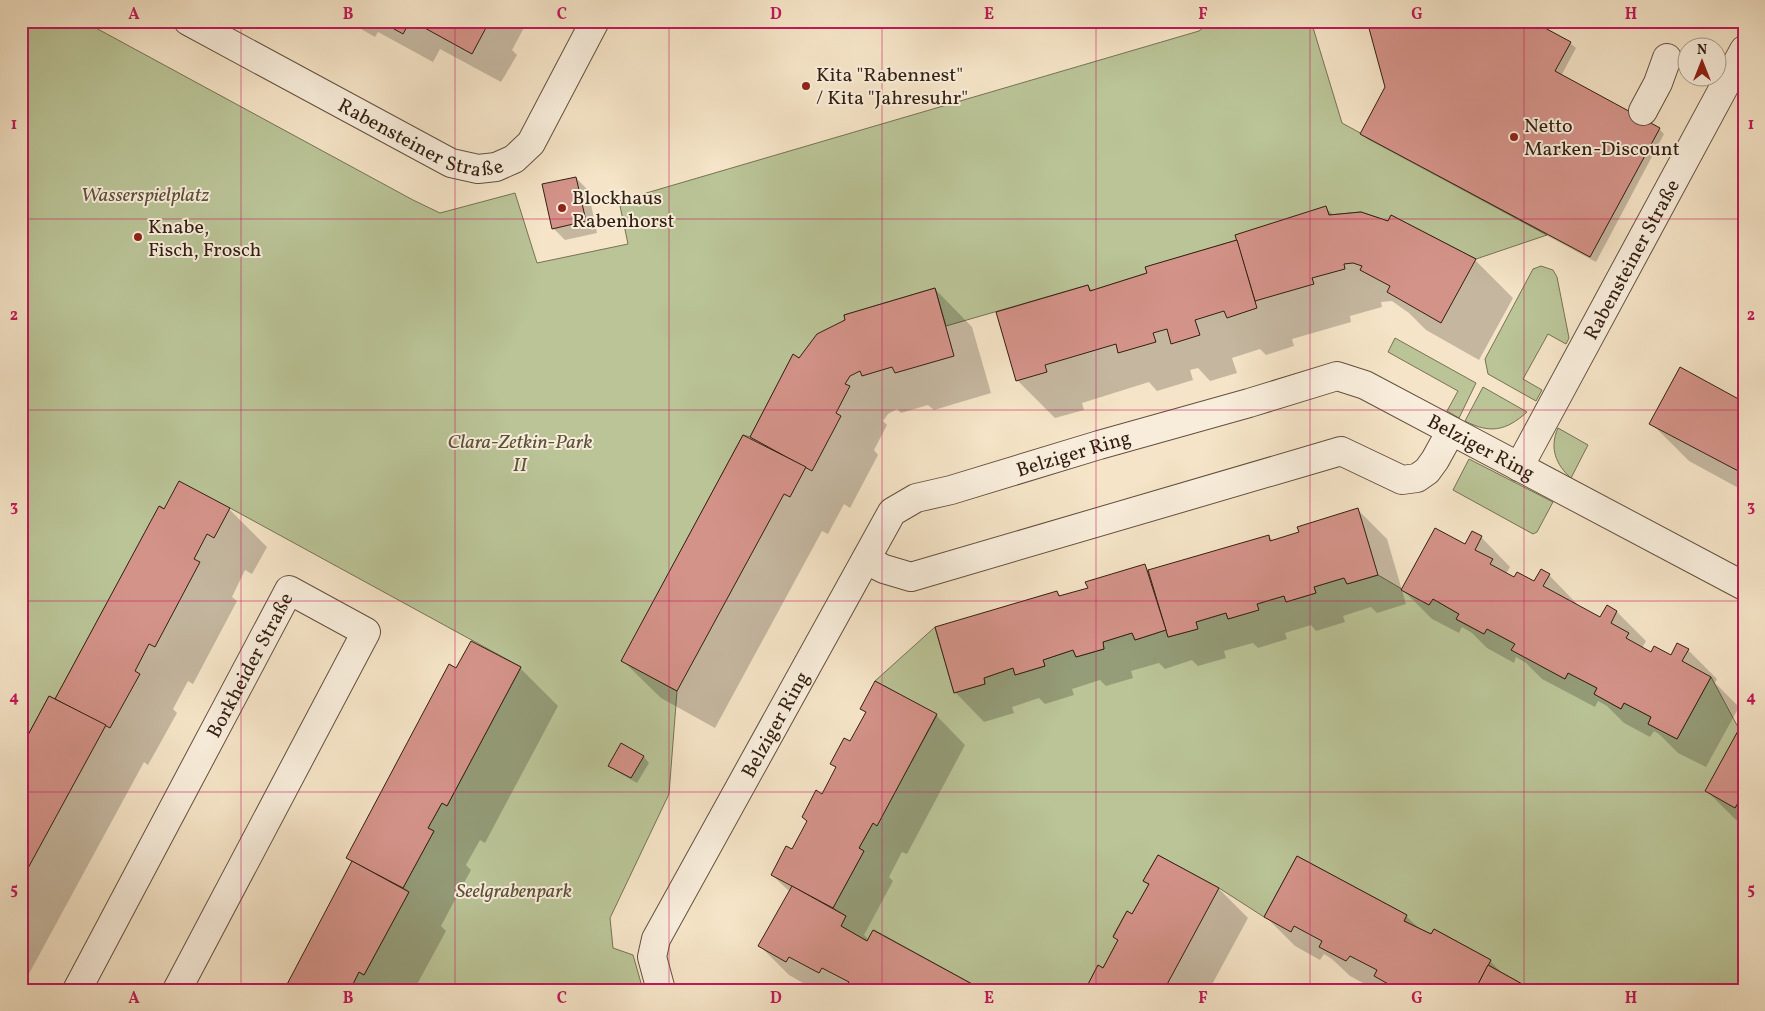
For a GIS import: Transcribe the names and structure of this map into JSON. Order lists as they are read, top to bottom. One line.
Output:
{"streets":{"street":["Rabensteiner Straße","Belziger Ring","Borkheider Straße"]},"crossings":[["Rabensteiner Straße","Belziger Ring"]],"parks":["Wasserspielplatz","Clara-Zetkin-Park II","Seelgrabenpark"],"places":["Kita \"Rabennest\" / Kita \"Jahresuhr\"","Netto Marken-Discount","Blockhaus Rabenhorst","Knabe, Fisch, Frosch"],"north":"top","grid":{"columns":["A","B","C","D","E","F","G","H"],"rows":["1","2","3","4","5"]}}
